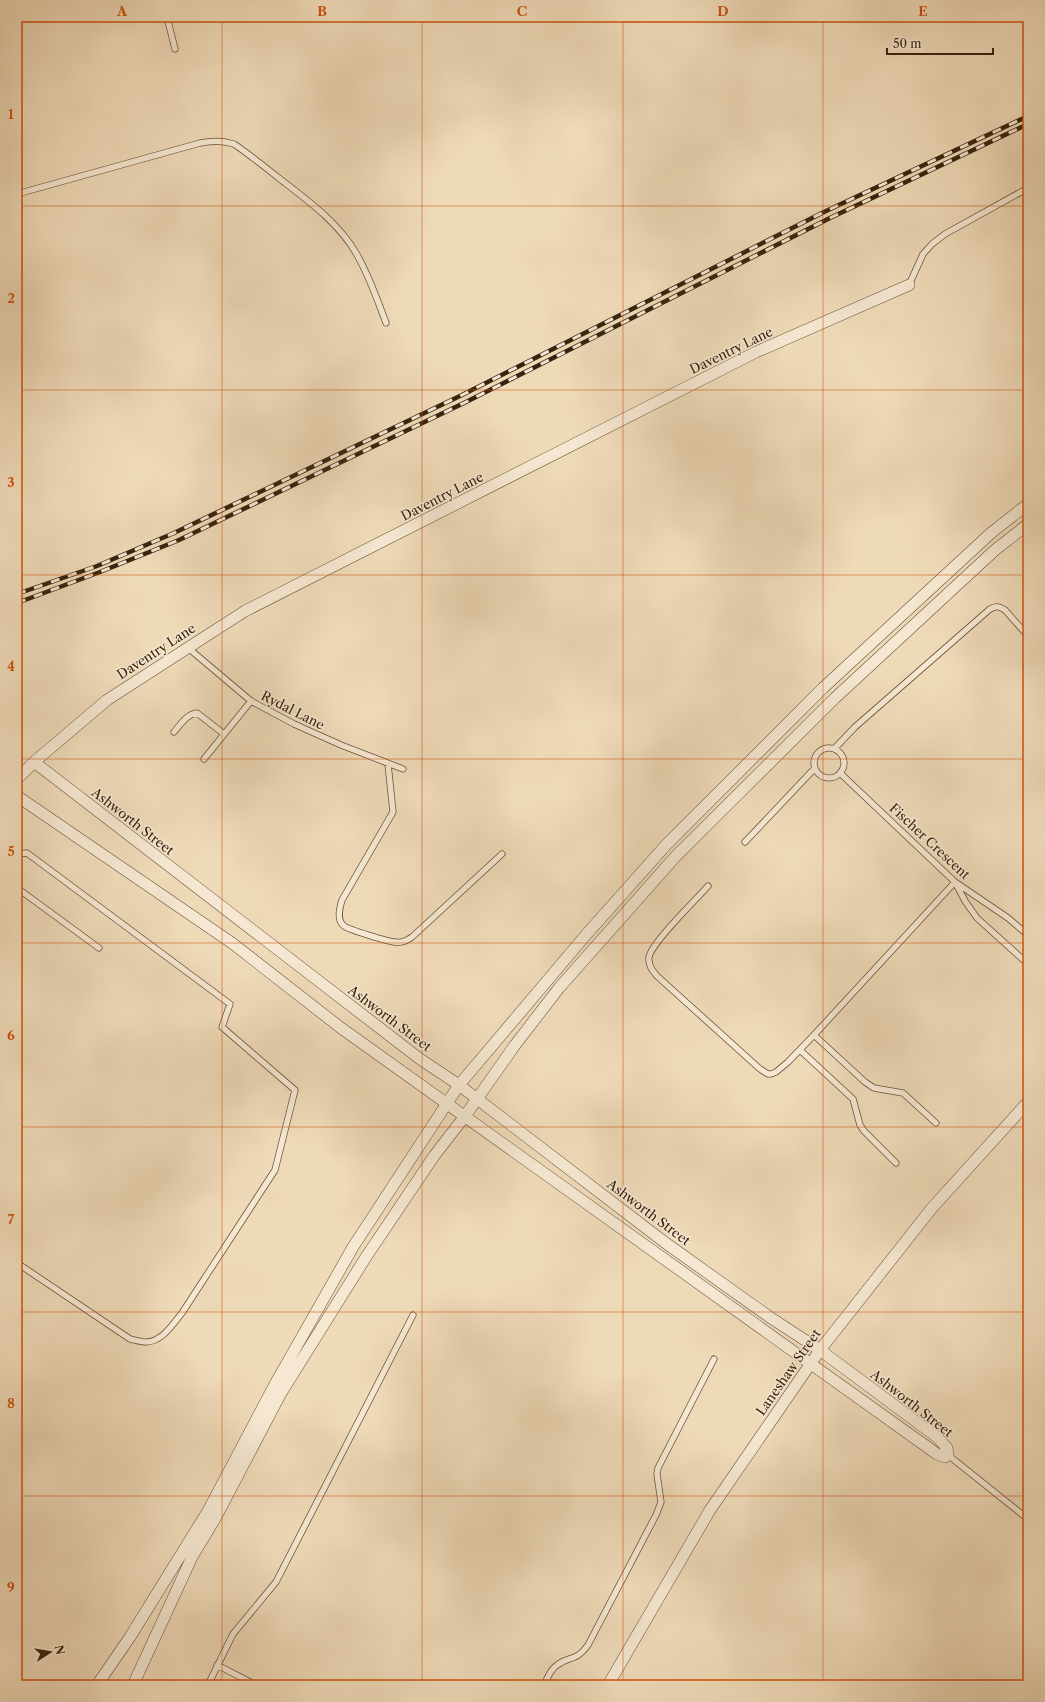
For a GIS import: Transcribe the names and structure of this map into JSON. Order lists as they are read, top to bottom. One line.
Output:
{"streets":{"street":["Daventry Lane","Ashworth Street","Laneshaw Street"],"lane":["Rydal Lane","Fischer Crescent"]},"crossings":[["Daventry Lane","Rydal Lane"],["Daventry Lane","Ashworth Street"],["Ashworth Street","Laneshaw Street"]],"scale_bar":"50 m","north":"right","grid":{"columns":["A","B","C","D","E"],"rows":["1","2","3","4","5","6","7","8","9"]}}
